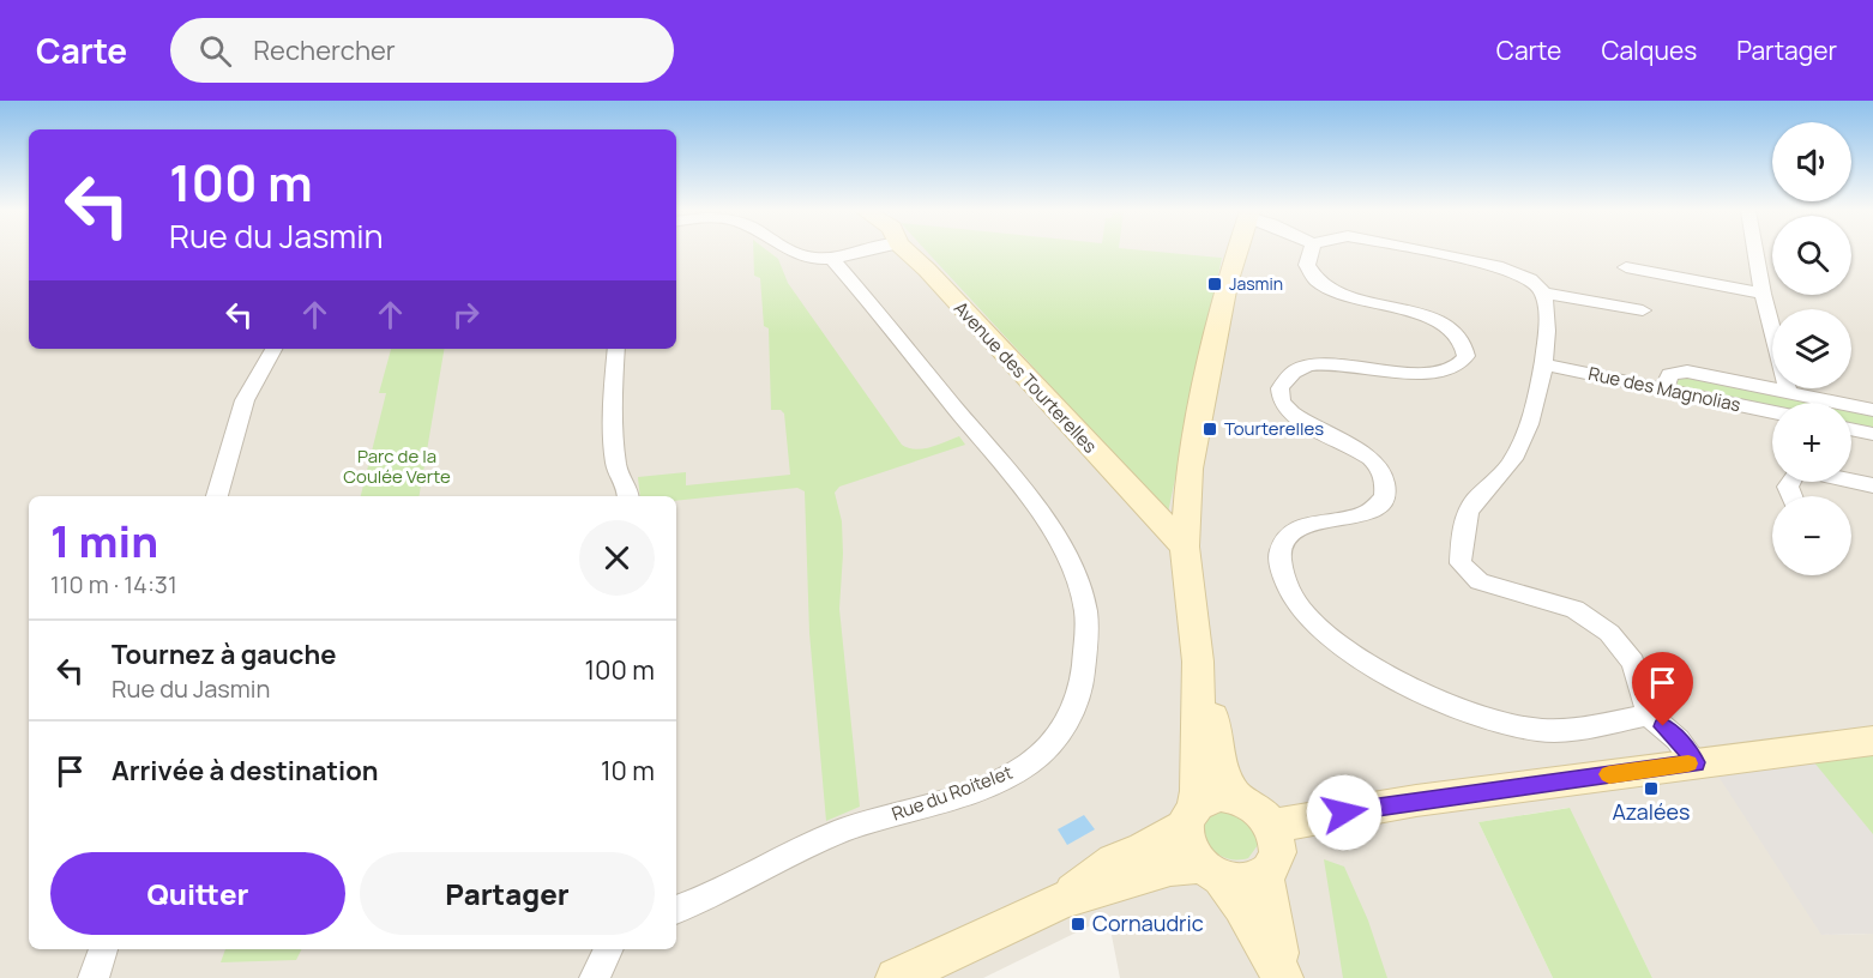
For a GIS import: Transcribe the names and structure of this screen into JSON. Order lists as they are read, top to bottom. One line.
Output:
{"streets":{"street":["Avenue des Tourterelles","Rue des Magnolias","Rue du Roitelet"]},"parks":["Parc de la Coulée Verte"],"places":{"transit":["Jasmin","Tourterelles","Azalées","Cornaudric"]},"page":{"header":"Carte","search":"Rechercher","nav":["Carte","Calques","Partager"],"map_buttons":["+","−"],"turn":["100 m","Rue du Jasmin"],"heading":["1 min","110 m · 14:31"],"list":[{"name":"Tournez à gauche","note":"Rue du Jasmin","value":"100 m"},{"name":"Arrivée à destination","value":"10 m"}],"buttons":["Quitter","Partager"]}}
